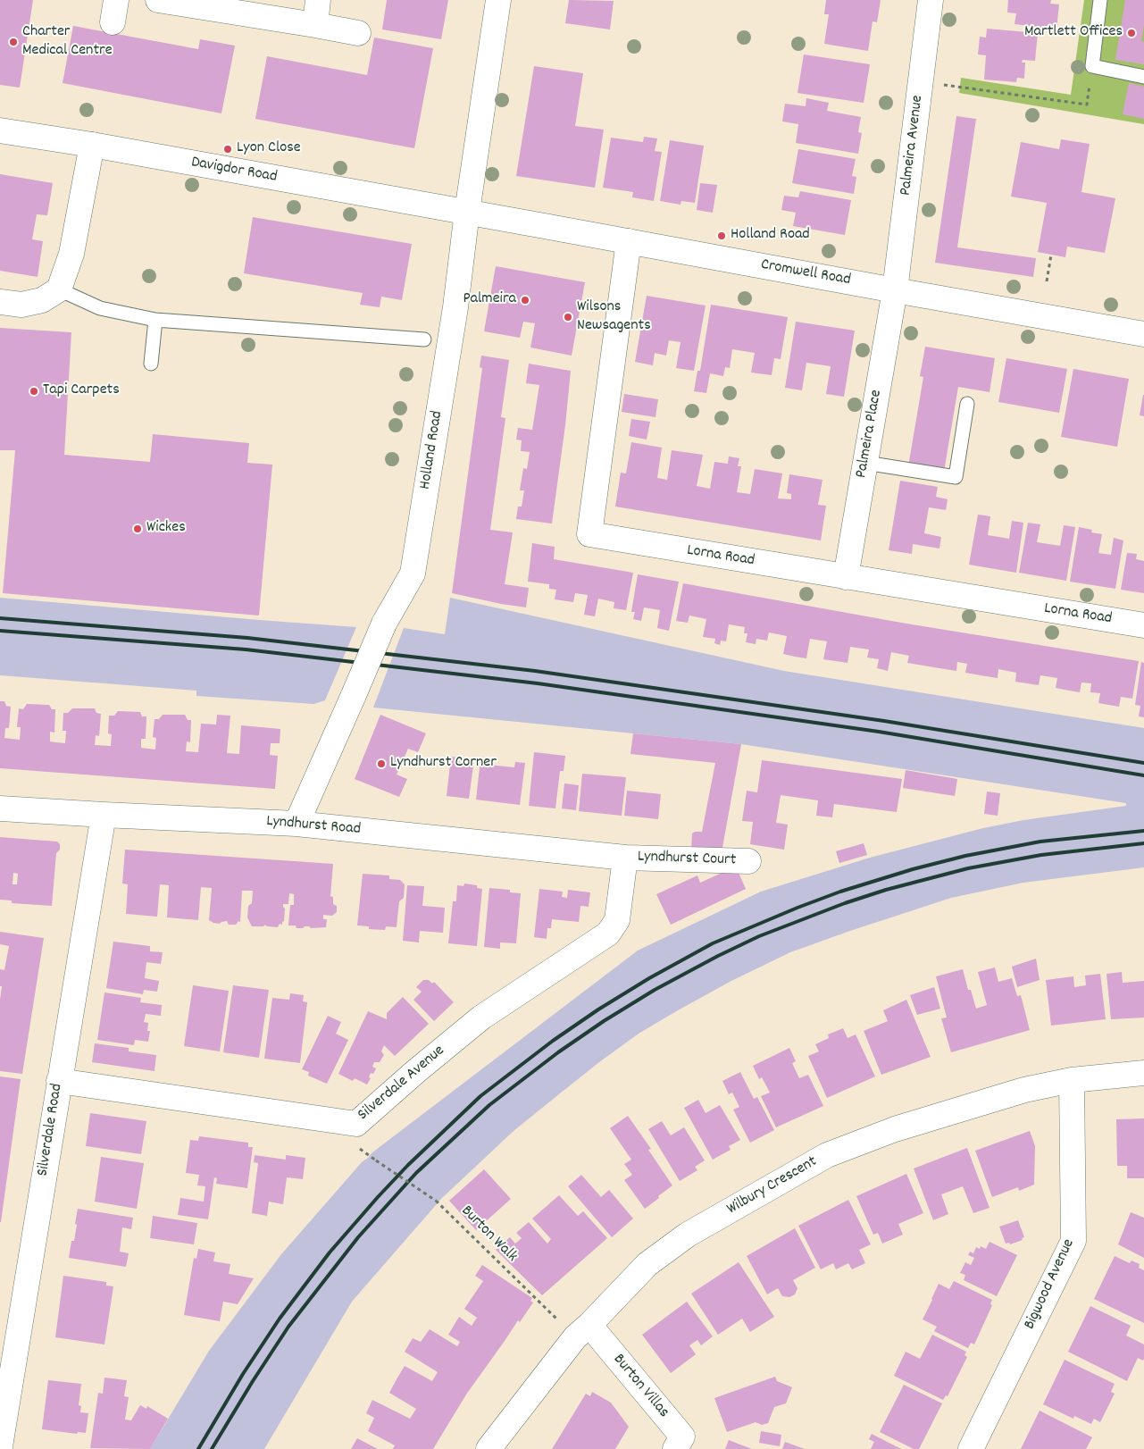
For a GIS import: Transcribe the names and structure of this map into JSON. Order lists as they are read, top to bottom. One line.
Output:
{"streets":{"street":["Palmeira Avenue","Davigdor Road","Cromwell Road","Palmeira Place","Holland Road","Lorna Road","Lyndhurst Road","Lyndhurst Court","Silverdale Avenue","Silverdale Road","Wilbury Crescent","Bigwood Avenue","Burton Villas"],"path":["Burton Walk"]},"crossings":[["Palmeira Avenue","Cromwell Road"],["Palmeira Avenue","Palmeira Place"],["Davigdor Road","Cromwell Road"],["Davigdor Road","Holland Road"],["Cromwell Road","Palmeira Place"],["Cromwell Road","Holland Road"],["Cromwell Road","Lorna Road"],["Palmeira Place","Lorna Road"],["Holland Road","Lyndhurst Road"],["Lyndhurst Road","Lyndhurst Court"],["Lyndhurst Road","Silverdale Avenue"],["Lyndhurst Road","Silverdale Road"],["Lyndhurst Court","Silverdale Avenue"],["Silverdale Avenue","Silverdale Road"],["Wilbury Crescent","Burton Walk"],["Wilbury Crescent","Bigwood Avenue"],["Wilbury Crescent","Burton Villas"],["Burton Walk","Burton Villas"]],"places":["Martlett Offices","Charter Medical Centre","Lyon Close","Holland Road","Palmeira","Wilsons Newsagents","Tapi Carpets","Wickes","Lyndhurst Corner"]}
